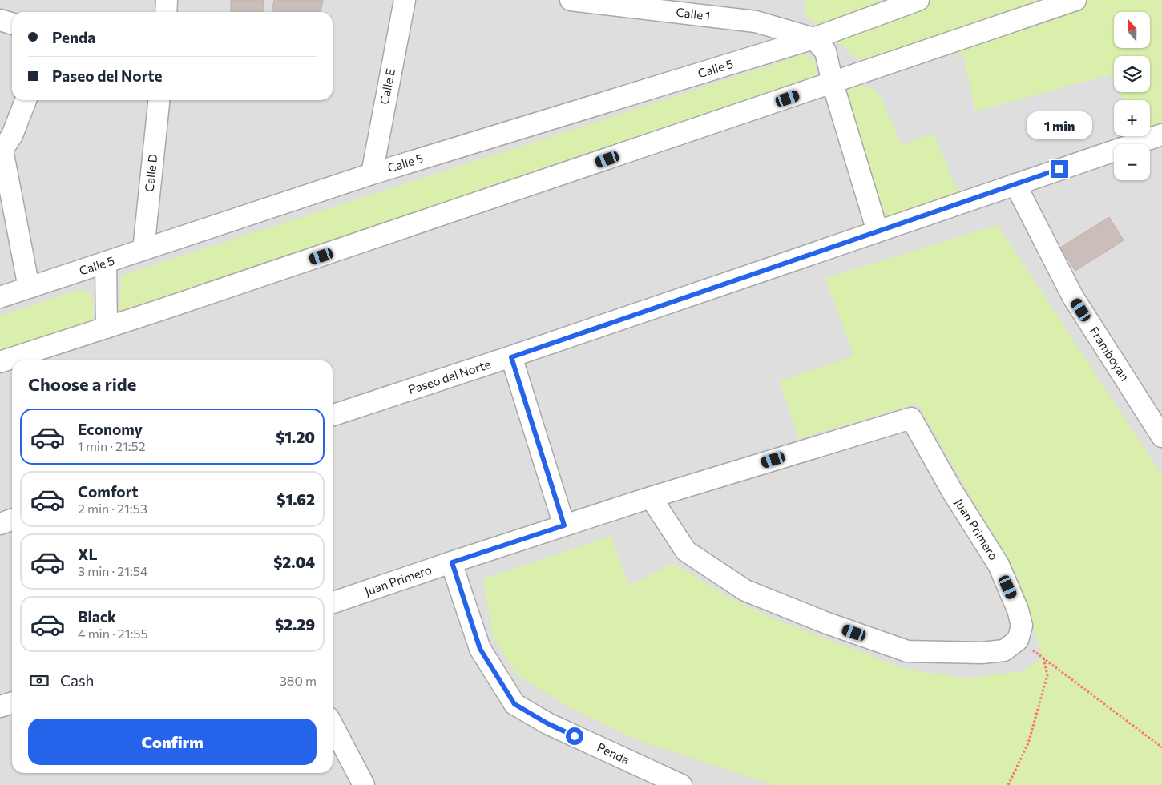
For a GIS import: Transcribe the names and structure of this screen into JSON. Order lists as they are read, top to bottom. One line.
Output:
{"streets":{"street":["Calle 1","Calle 5","Calle E","Calle D","Framboyan","Paseo del Norte","Juan Primero","Penda"]},"crossings":[["Calle 1","Calle 5"],["Calle 5","Calle E"],["Calle 5","Calle D"],["Framboyan","Paseo del Norte"],["Juan Primero","Penda"]],"north":"top","page":{"map_buttons":["+","−"],"banner":["Penda","Paseo del Norte"],"bubble":"1 min","heading":"Choose a ride","list":[{"name":"Economy","note":"1 min · 21:52","value":"$1.20"},{"name":"Comfort","note":"2 min · 21:53","value":"$1.62"},{"name":"XL","note":"3 min · 21:54","value":"$2.04"},{"name":"Black","note":"4 min · 21:55","value":"$2.29"}],"pay":["Cash","380 m"],"buttons":"Confirm"}}
